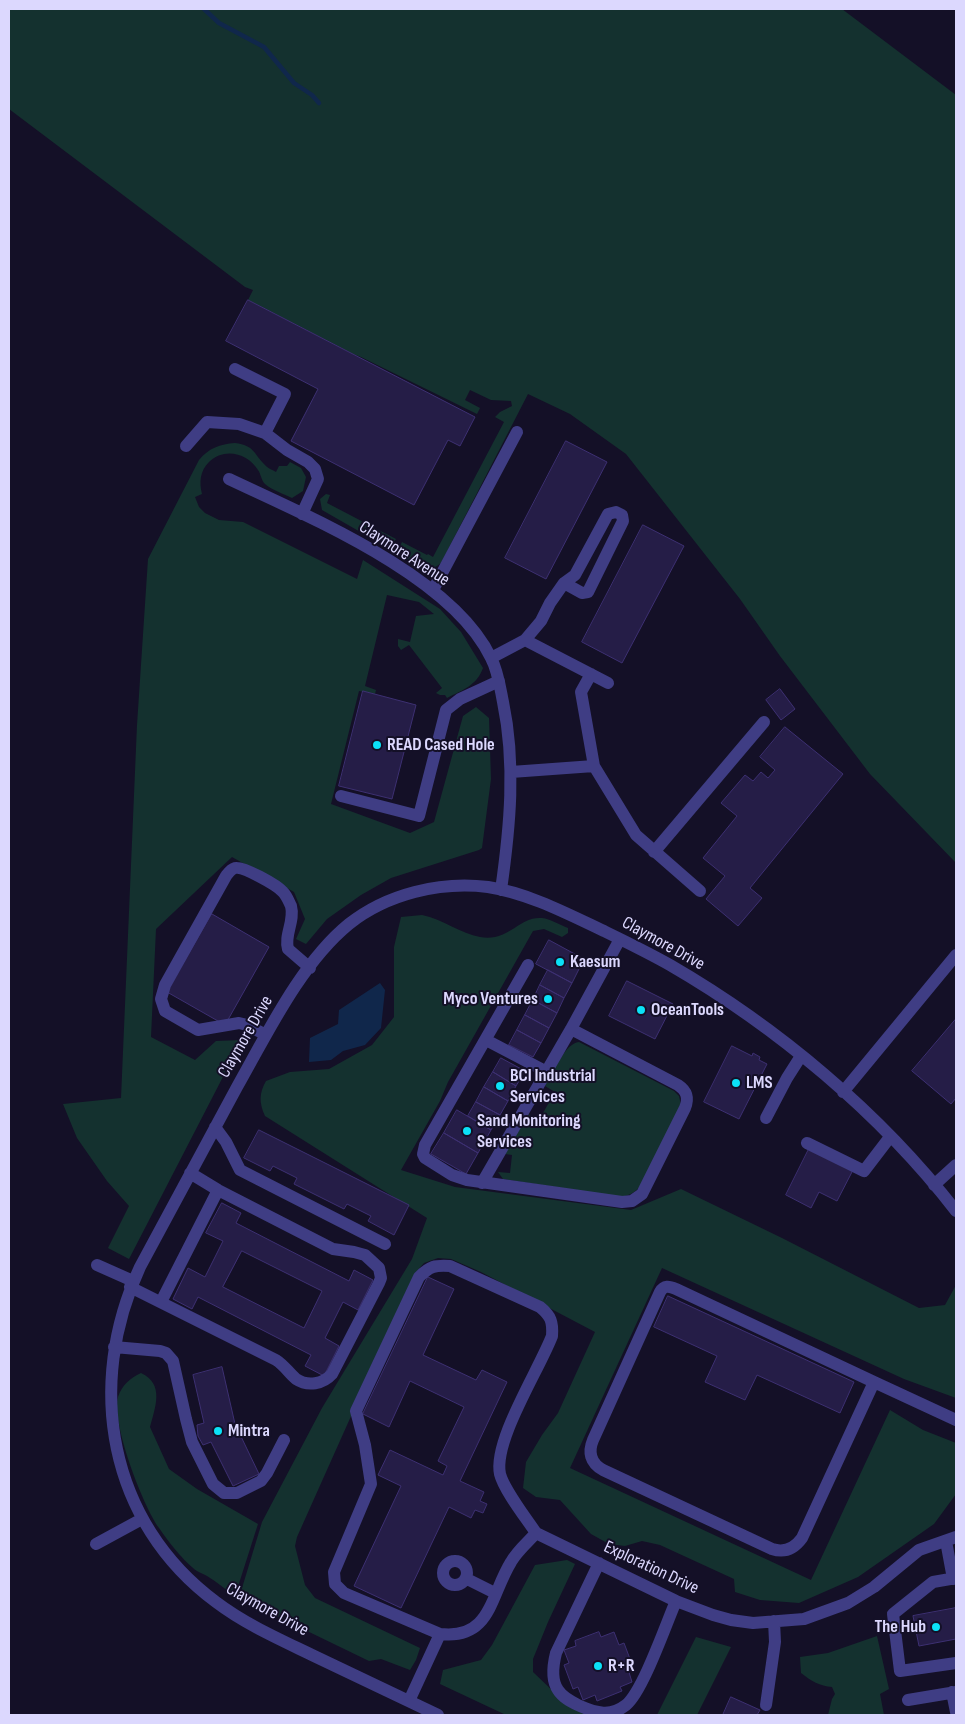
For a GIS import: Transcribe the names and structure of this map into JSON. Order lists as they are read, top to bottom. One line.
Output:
{"streets":{"street":["Claymore Avenue","Claymore Drive","Exploration Drive"]},"crossings":[["Claymore Avenue","Claymore Drive"]],"places":["READ Cased Hole","Kaesum","Myco Ventures","OceanTools","LMS","BCI Industrial Services","Sand Monitoring Services","Mintra","The Hub","R+R"]}
